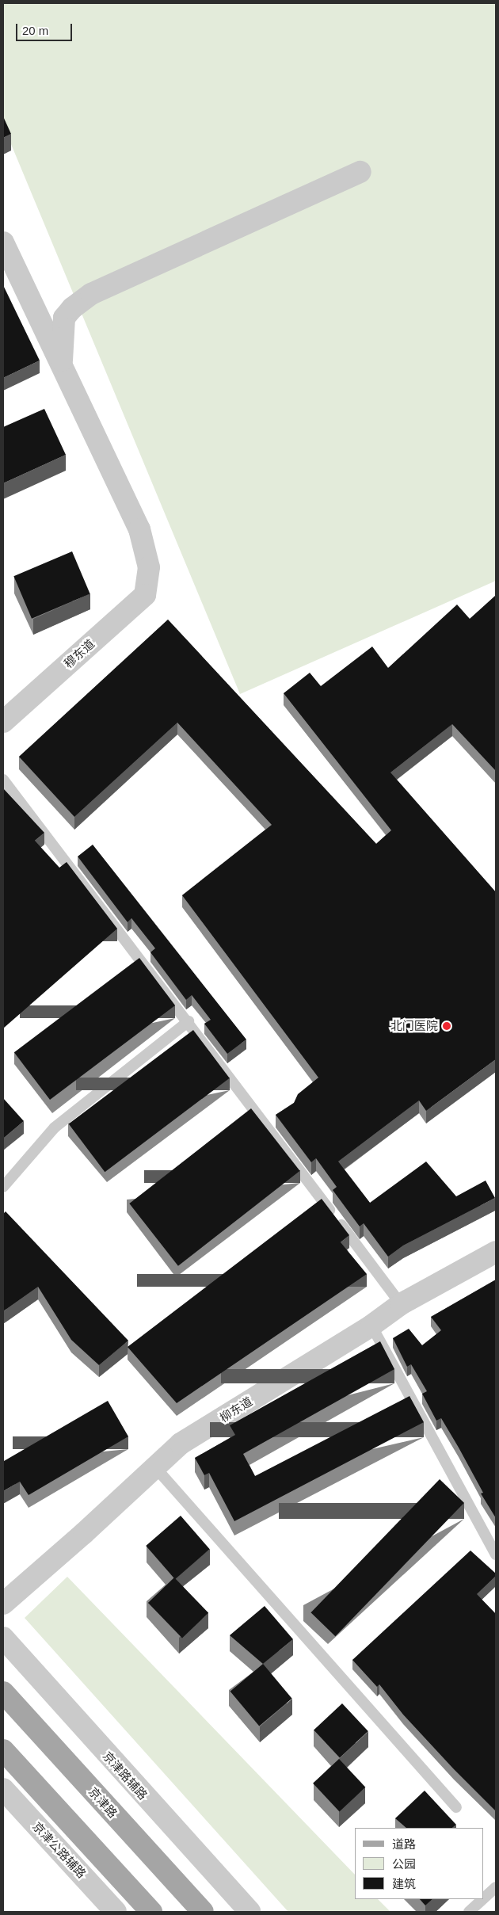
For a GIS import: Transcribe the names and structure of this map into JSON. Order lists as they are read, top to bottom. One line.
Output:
{"streets":{"main road":["京津路"],"street":["穆东道","柳东道","京津路辅路","京津公路辅路"]},"places":["北门医院"],"legend":["道路","公园","建筑"],"scale_bar":"20 m"}
